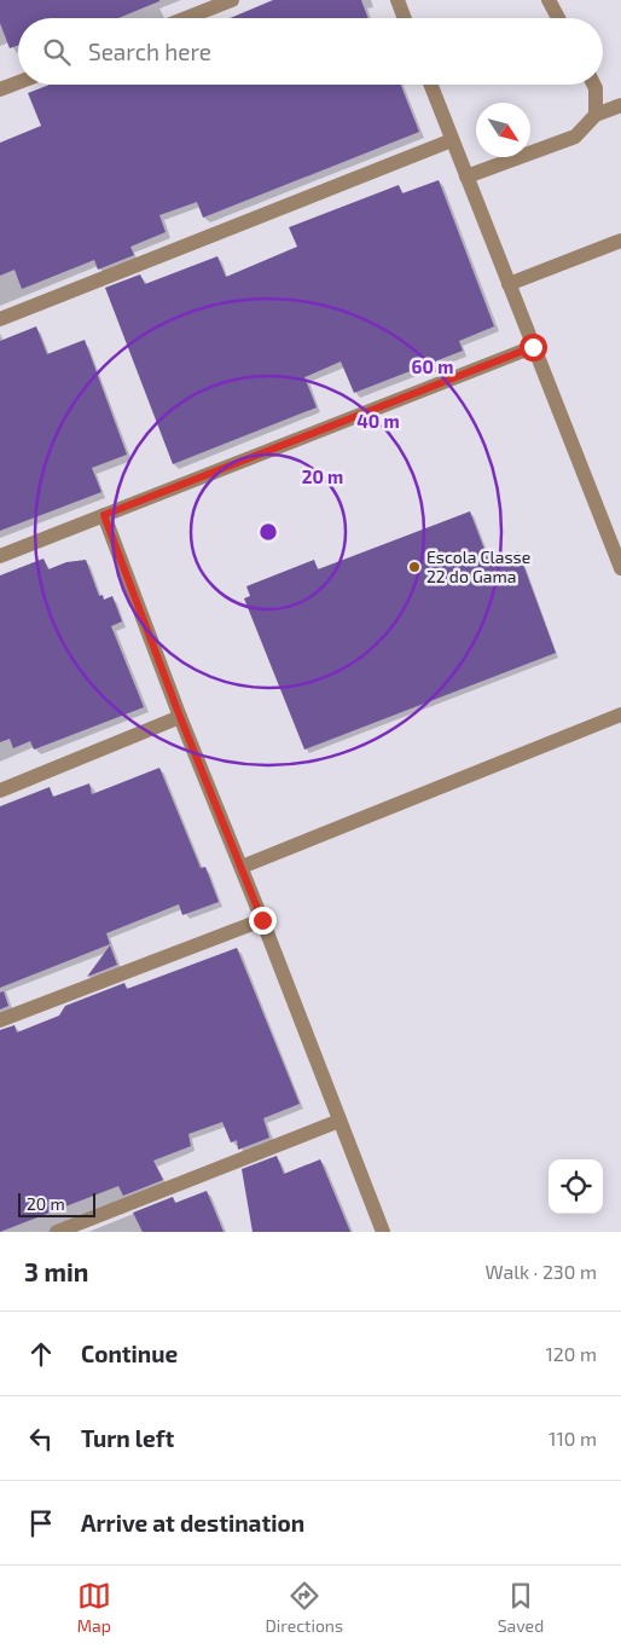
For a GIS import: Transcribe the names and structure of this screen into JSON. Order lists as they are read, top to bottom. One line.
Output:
{"places":["Escola Classe 22 do Gama"],"scale_bar":"20 m","north":"bottom right","page":{"search":"Search here","scale":"20 m","heading":["3 min","Walk · 230 m"],"list":[["Continue","120 m"],["Turn left","110 m"],"Arrive at destination"],"nav":["Map","Directions","Saved"]},"rings":["60 m","40 m","20 m"]}
